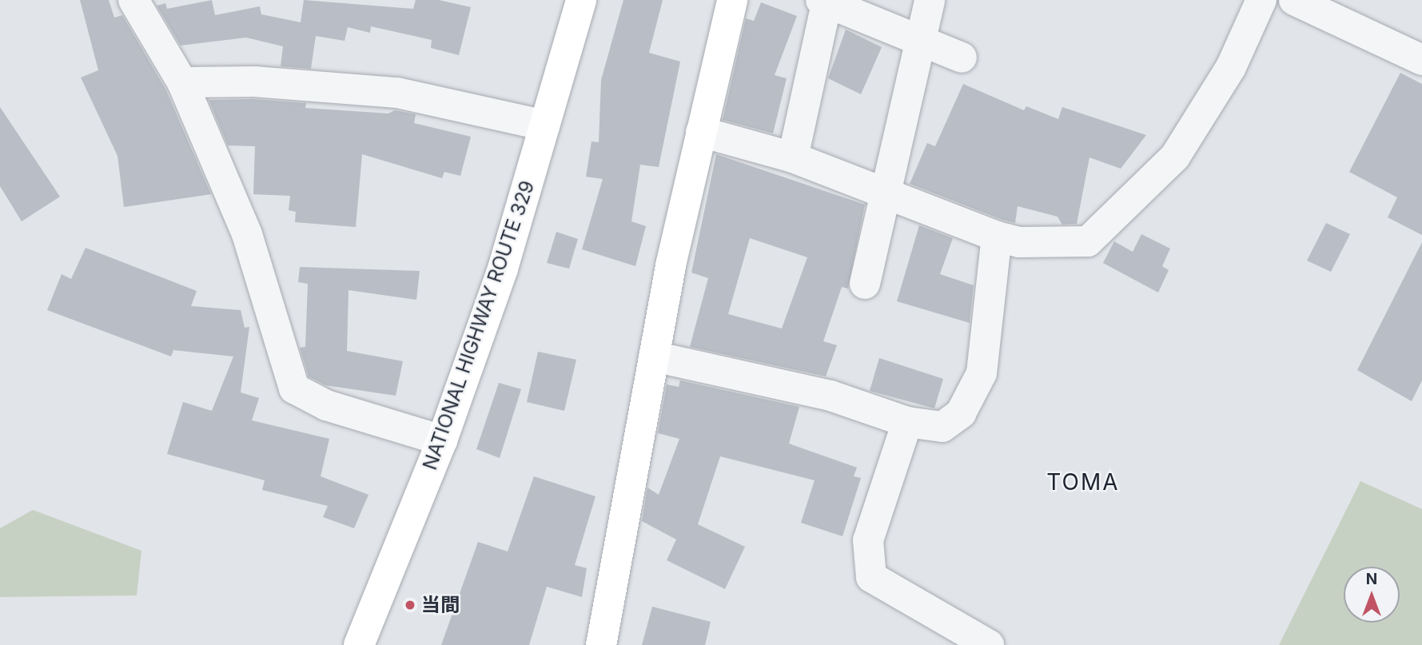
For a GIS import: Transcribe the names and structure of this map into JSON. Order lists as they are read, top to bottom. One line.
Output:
{"streets":{"main road":["NATIONAL HIGHWAY ROUTE 329"]},"districts":["TOMA"],"places":["当間"],"north":"top"}
